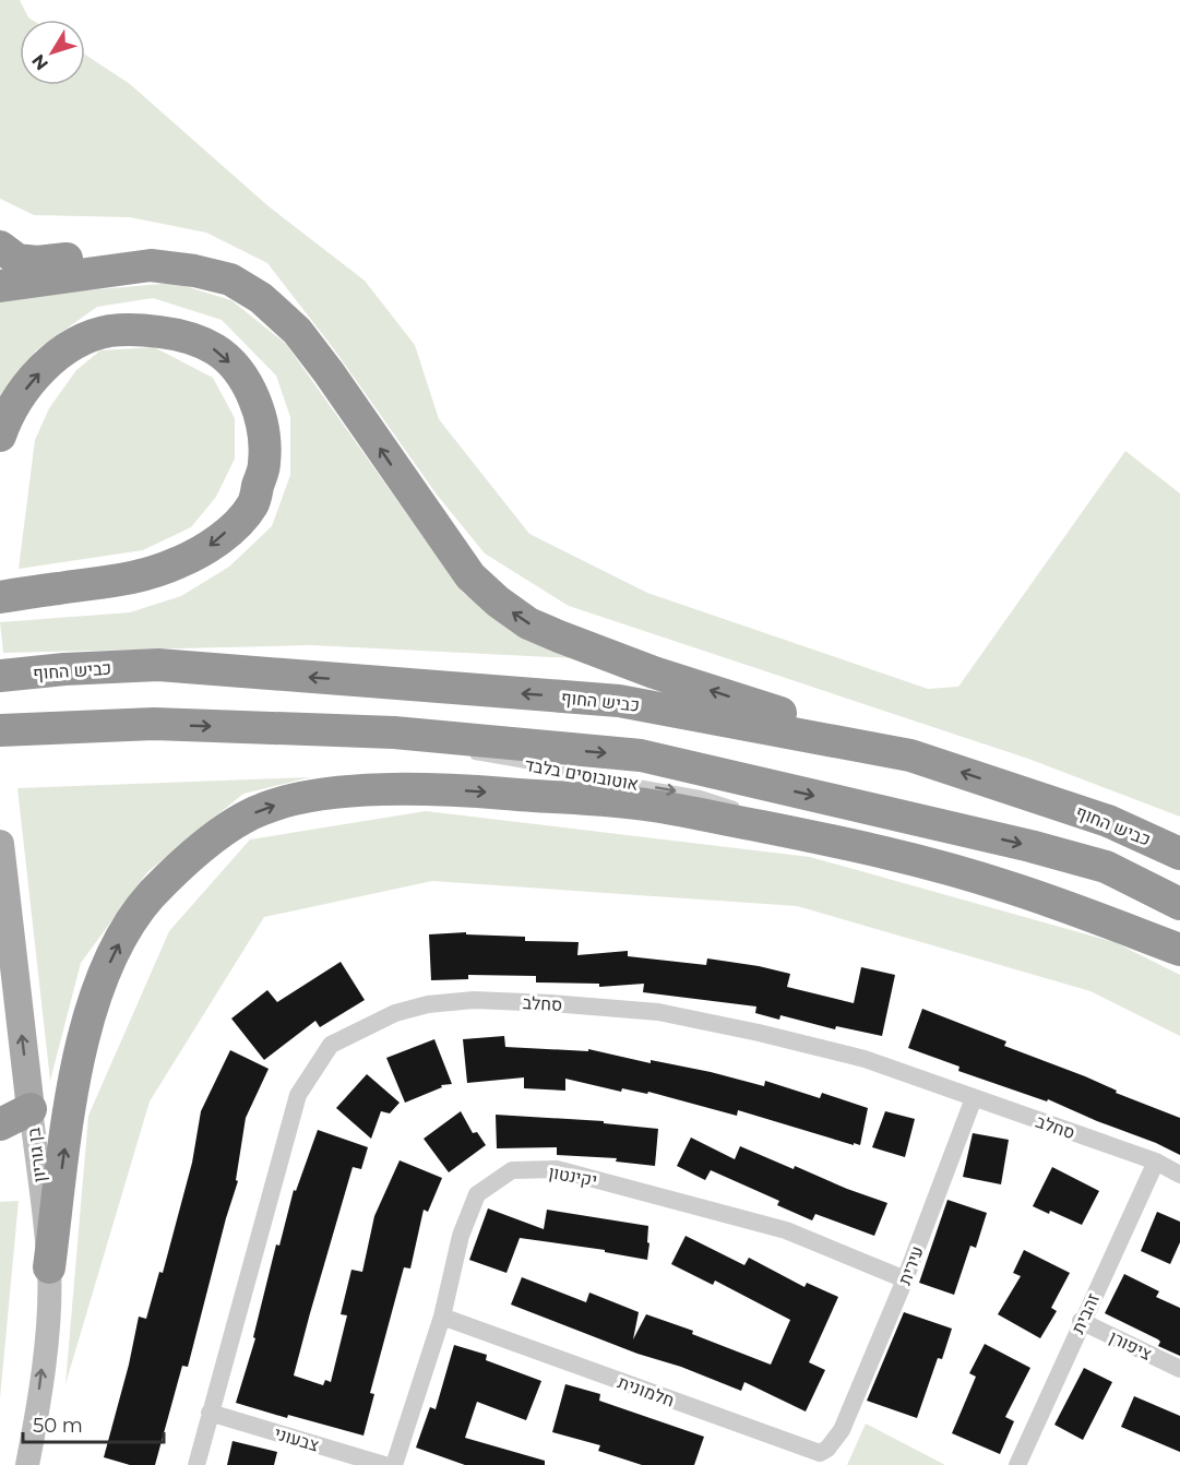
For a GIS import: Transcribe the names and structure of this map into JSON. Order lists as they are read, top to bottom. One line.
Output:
{"streets":{"highway":["כביש החוף"],"main road":["בן גוריון"],"street":["סחלב","יקינטון","עירית","זהבית","ציפורן","חלמונית","צבעוני"],"lane":["אוטובוסים בלבד"]},"crossings":[["סחלב","עירית"],["סחלב","זהבית"],["סחלב","צבעוני"],["יקינטון","עירית"],["יקינטון","חלמונית"],["עירית","חלמונית"],["זהבית","ציפורן"]],"one_way":["אוטובוסים בלבד","בן גוריון"],"scale_bar":"50 m","north":"bottom left"}
